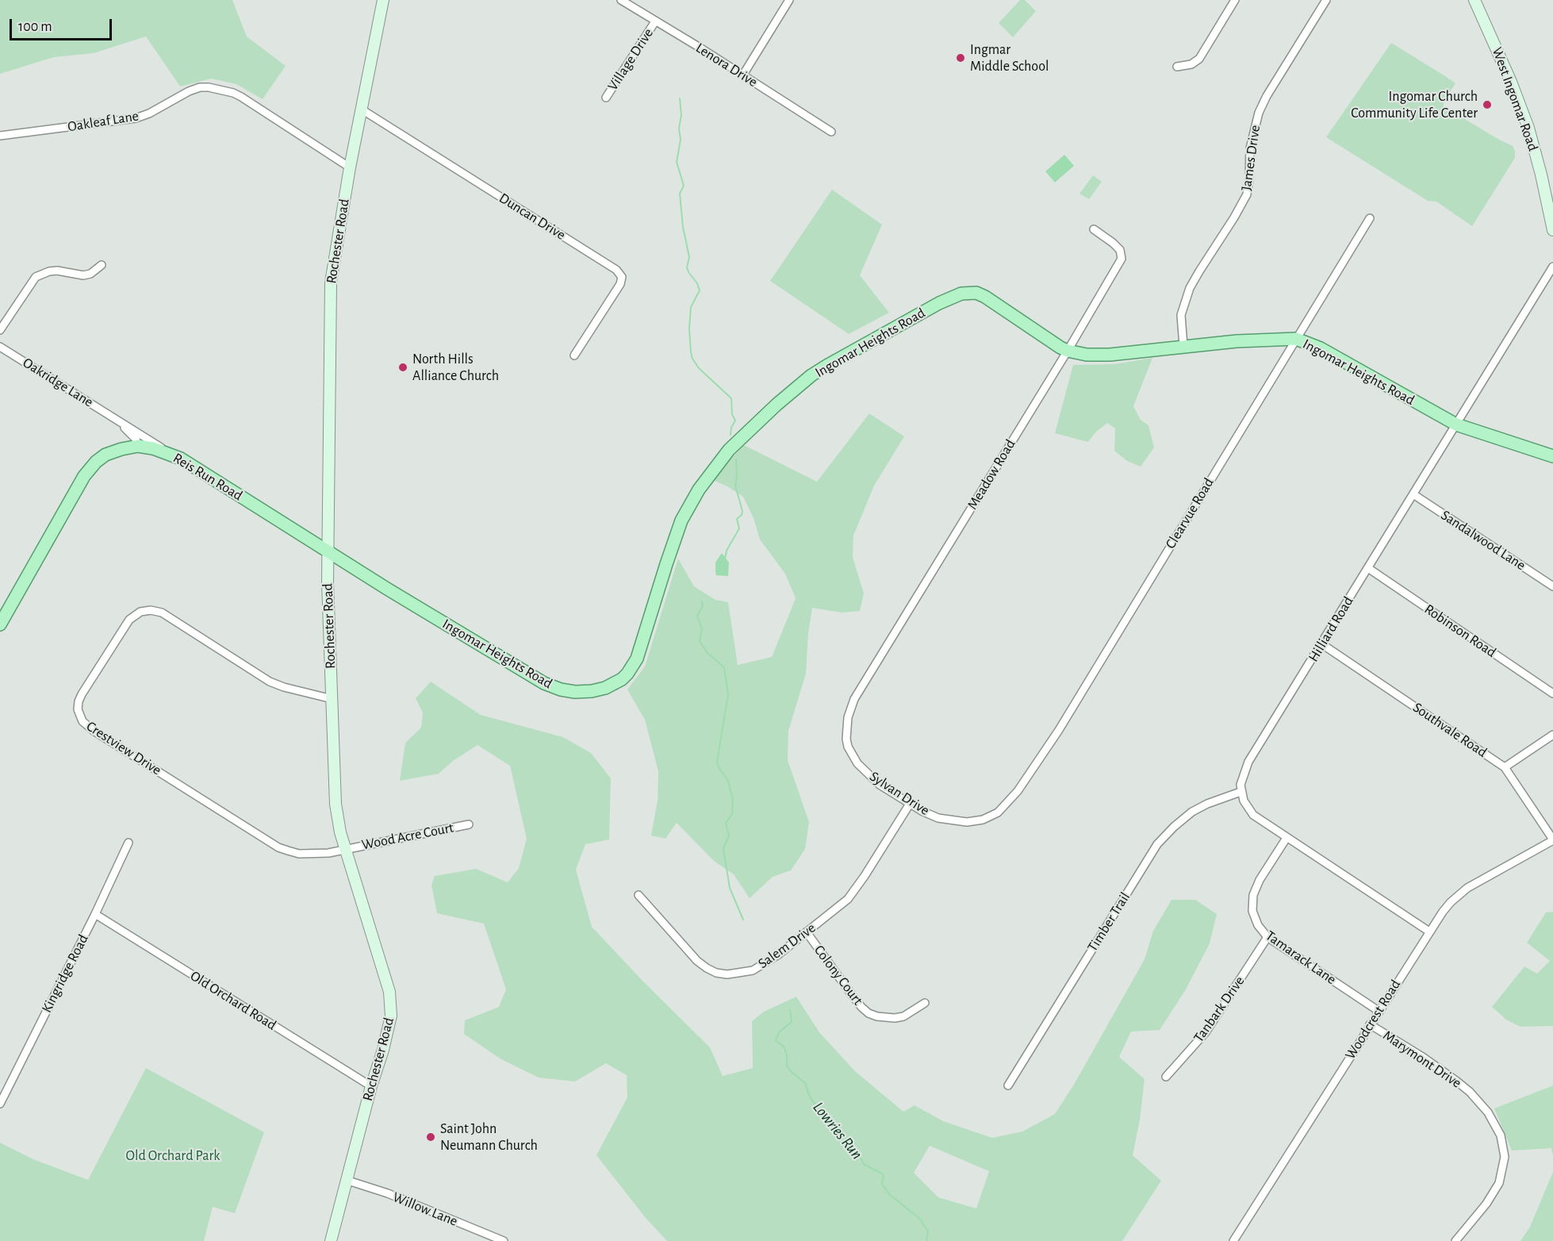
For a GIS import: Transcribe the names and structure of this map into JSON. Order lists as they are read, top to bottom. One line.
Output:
{"streets":{"main road":["Ingomar Heights Road","Reis Run Road"],"street":["Village Drive","Lenora Drive","West Ingomar Road","Oakleaf Lane","James Drive","Duncan Drive","Rochester Road","Oakridge Lane","Meadow Road","Clearvue Road","Sandalwood Lane","Hilliard Road","Robinson Road","Southvale Road","Crestview Drive","Sylvan Drive","Wood Acre Court","Timber Trail","Salem Drive","Tamarack Lane","Kingridge Road","Colony Court","Old Orchard Road","Tanbark Drive","Woodcrest Road","Marymont Drive","Willow Lane"]},"crossings":[["Village Drive","Lenora Drive"],["Oakleaf Lane","Rochester Road"],["James Drive","Ingomar Heights Road"],["Duncan Drive","Rochester Road"],["Rochester Road","Ingomar Heights Road"],["Rochester Road","Reis Run Road"],["Rochester Road","Crestview Drive"],["Rochester Road","Wood Acre Court"],["Rochester Road","Old Orchard Road"],["Rochester Road","Willow Lane"],["Ingomar Heights Road","Meadow Road"],["Ingomar Heights Road","Reis Run Road"],["Ingomar Heights Road","Clearvue Road"],["Ingomar Heights Road","Hilliard Road"],["Oakridge Lane","Reis Run Road"],["Meadow Road","Sylvan Drive"],["Clearvue Road","Sylvan Drive"],["Sandalwood Lane","Hilliard Road"],["Hilliard Road","Robinson Road"],["Hilliard Road","Southvale Road"],["Hilliard Road","Timber Trail"],["Southvale Road","Woodcrest Road"],["Crestview Drive","Wood Acre Court"],["Sylvan Drive","Salem Drive"],["Salem Drive","Colony Court"],["Tamarack Lane","Tanbark Drive"],["Tamarack Lane","Woodcrest Road"],["Kingridge Road","Old Orchard Road"],["Woodcrest Road","Marymont Drive"]],"water":["Lowries Run"],"parks":["Old Orchard Park"],"places":["Ingmar Middle School","Ingomar Church Community Life Center","North Hills Alliance Church","Saint John Neumann Church"],"scale_bar":"100 m"}
